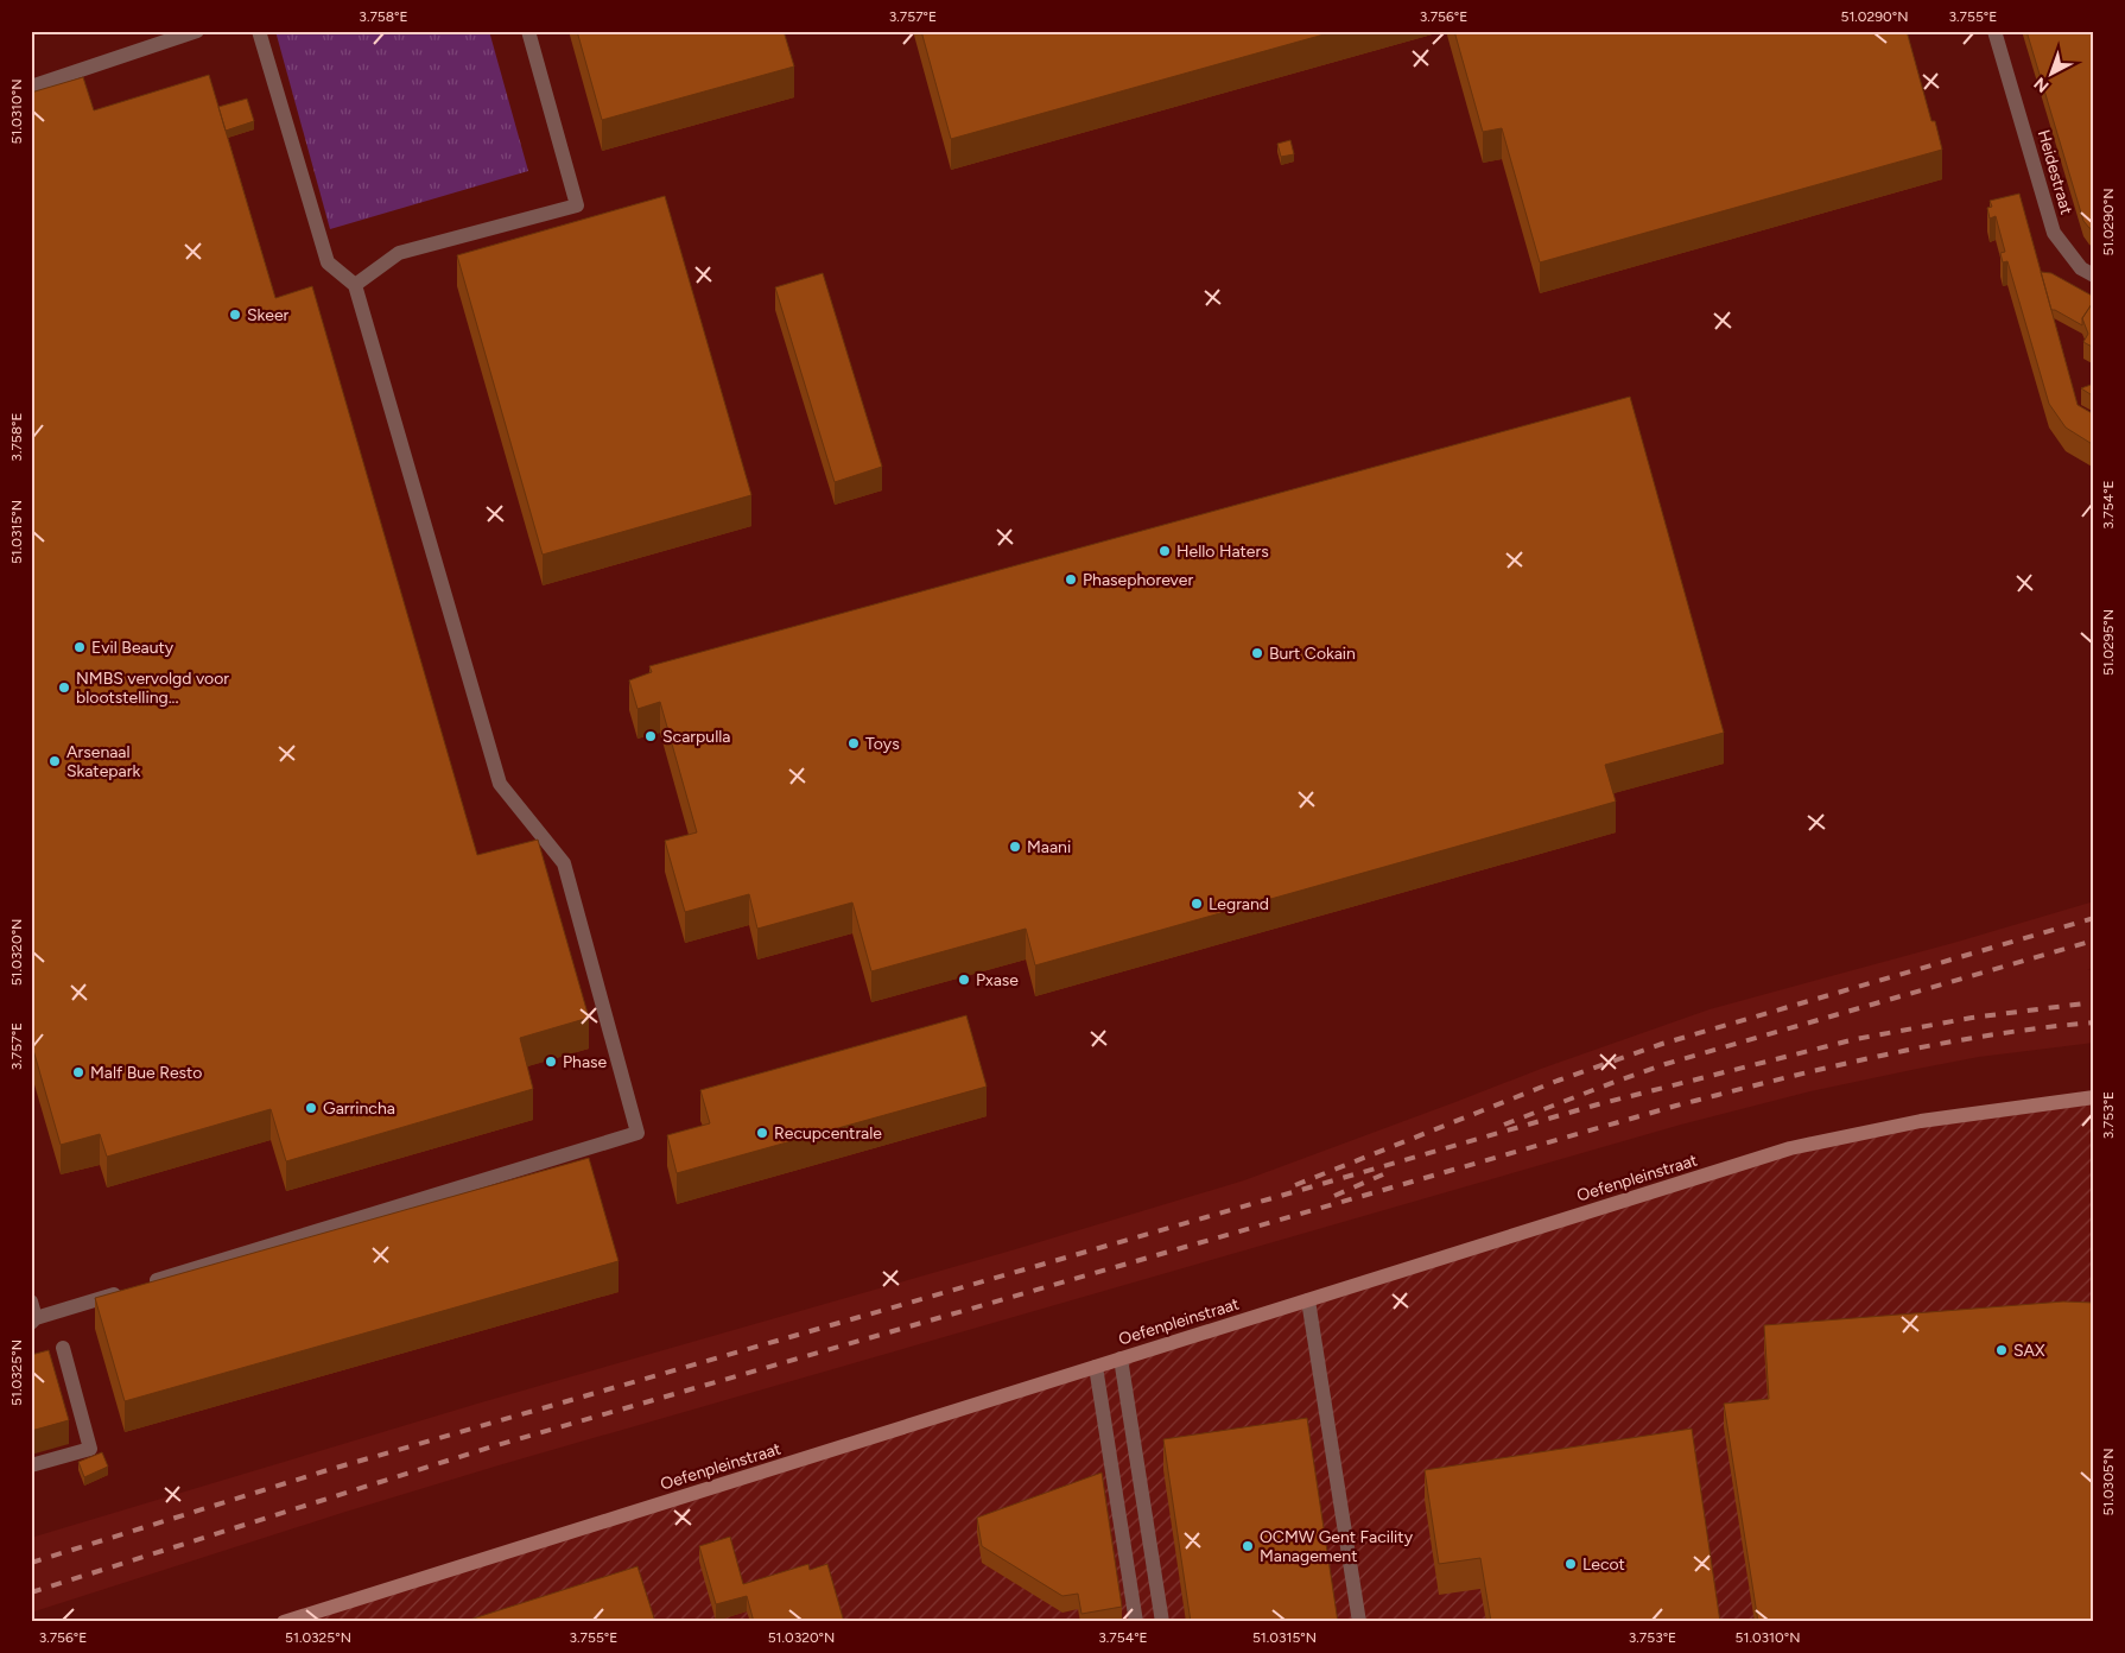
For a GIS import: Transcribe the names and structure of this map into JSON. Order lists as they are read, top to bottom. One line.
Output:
{"streets":{"street":["Heidestraat","Oefenpleinstraat"]},"places":["Skeer","Hello Haters","Phasephorever","Evil Beauty","Burt Cokain","NMBS vervolgd voor blootstelling...","Scarpulla","Toys","Arsenaal Skatepark","Maani","Legrand","Pxase","Phase","Malf Bue Resto","Garrincha","Recupcentrale","SAX","OCMW Gent Facility Management","Lecot"],"north":"bottom left","coordinates":["3.758°E","3.757°E","3.756°E","51.0290°N","3.755°E","51.0310°N","3.754°E","51.0315°N","51.0295°N","51.0320°N","3.753°E","51.0325°N","51.0305°N"]}
